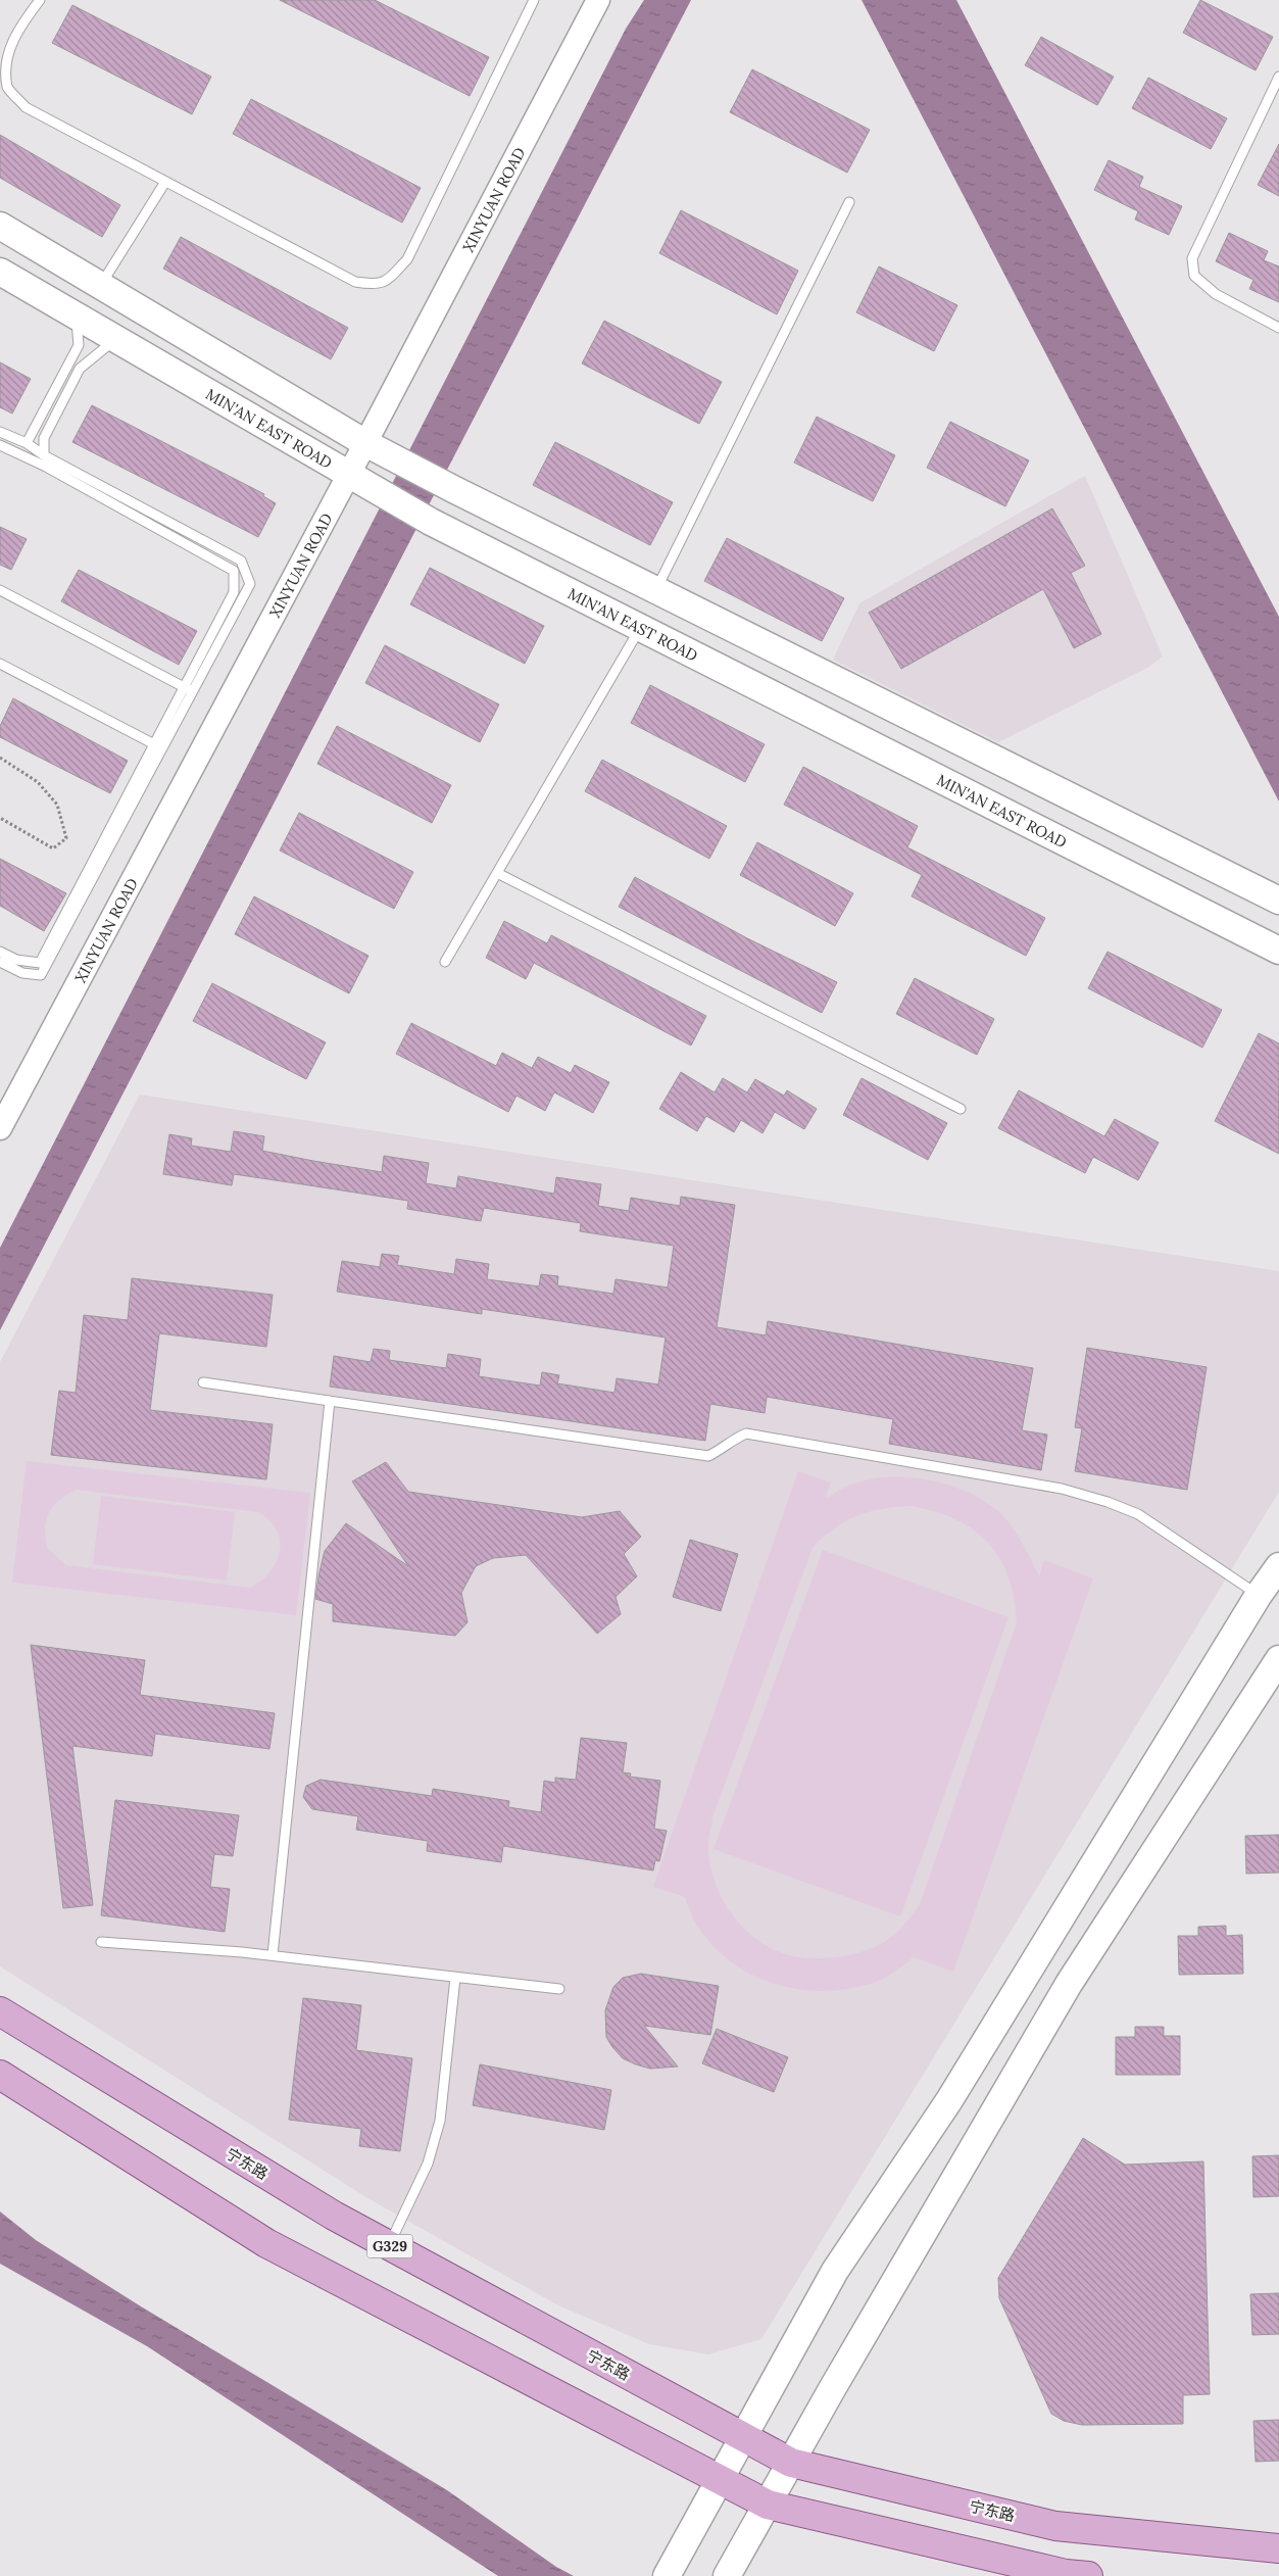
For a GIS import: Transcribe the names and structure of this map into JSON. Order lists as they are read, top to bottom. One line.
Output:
{"streets":{"main road":["MIN'AN EAST ROAD","宁东路","G329"],"street":["XINYUAN ROAD"]},"crossings":[["XINYUAN ROAD","MIN'AN EAST ROAD"]]}
